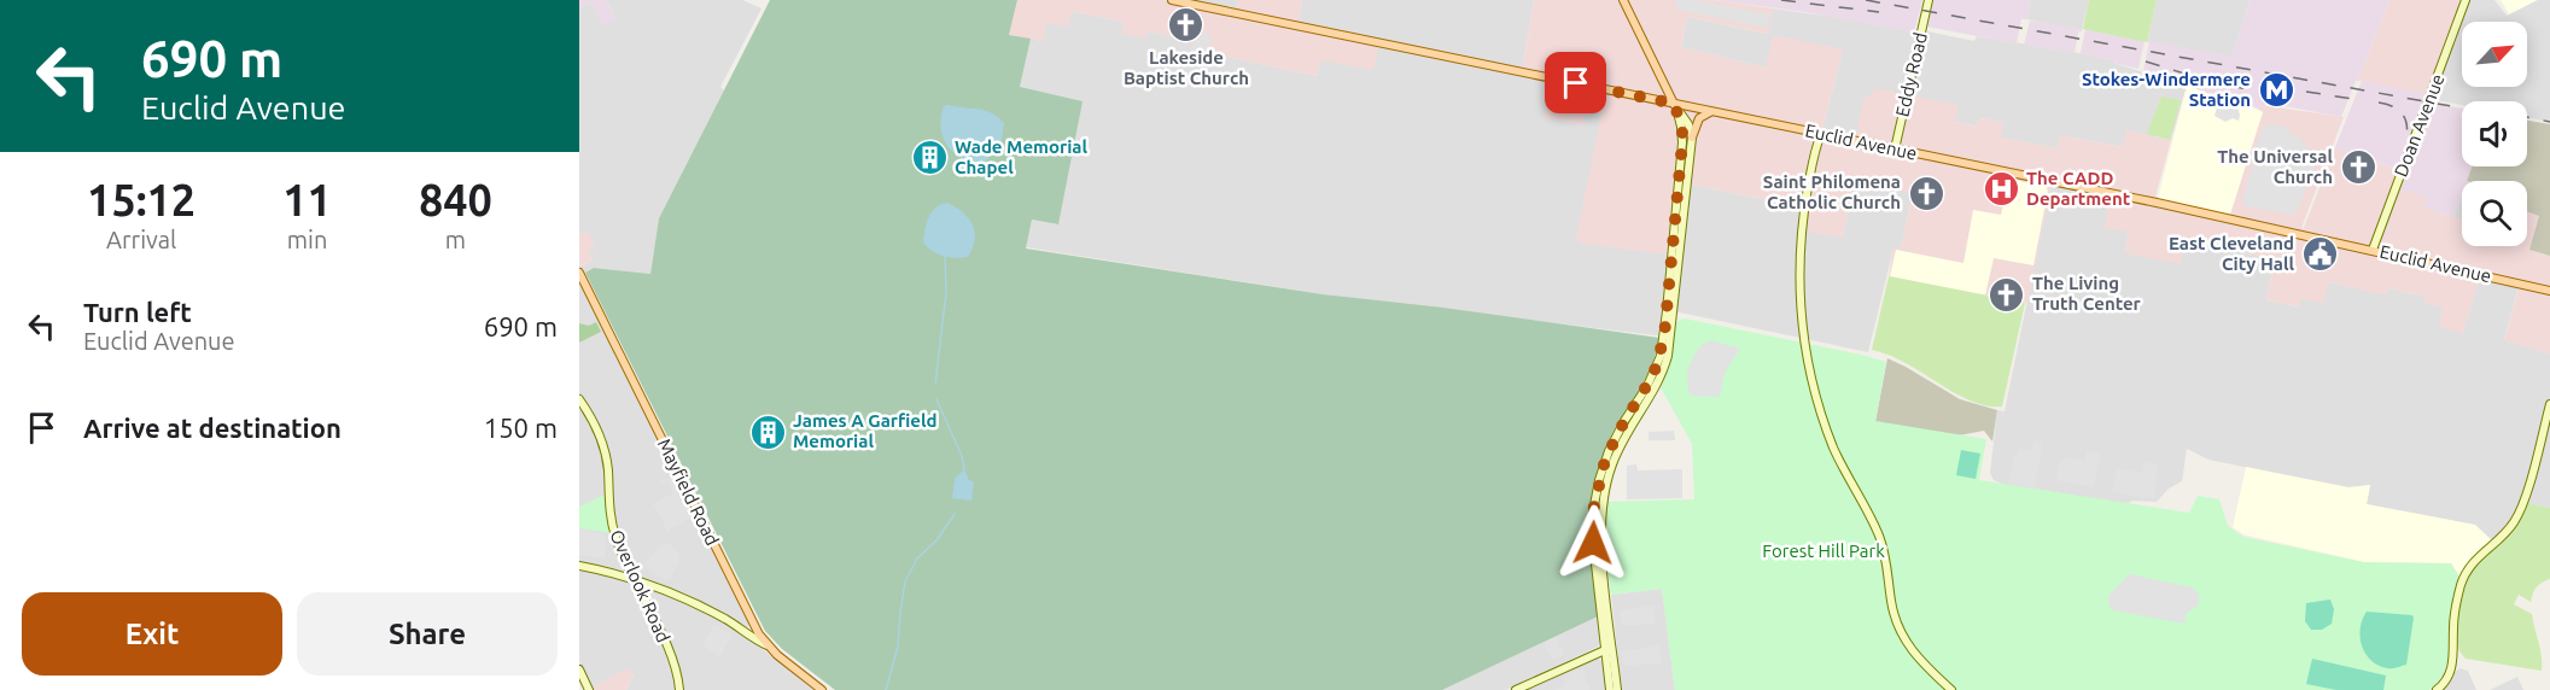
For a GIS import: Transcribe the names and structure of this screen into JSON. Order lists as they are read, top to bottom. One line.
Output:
{"streets":{"main road":["Euclid Avenue","Mayfield Road"],"street":["Eddy Road","Doan Avenue","Overlook Road"]},"crossings":[["Eddy Road","Euclid Avenue"],["Doan Avenue","Euclid Avenue"]],"parks":["Forest Hill Park"],"places":{"church":["Lakeside Baptist Church","The Universal Church","Saint Philomena Catholic Church","The Living Truth Center"],"metro station":["Stokes-Windermere Station"],"building":["Wade Memorial Chapel","James A Garfield Memorial"],"hospital":["The CADD Department"],"public building":["East Cleveland City Hall"]},"north":"top right","page":{"turn":["690 m","Euclid Avenue"],"eta":["15:12","Arrival","11","min","840","m"],"list":[{"name":"Turn left","note":"Euclid Avenue","value":"690 m"},{"name":"Arrive at destination","value":"150 m"}],"buttons":["Exit","Share"]}}
